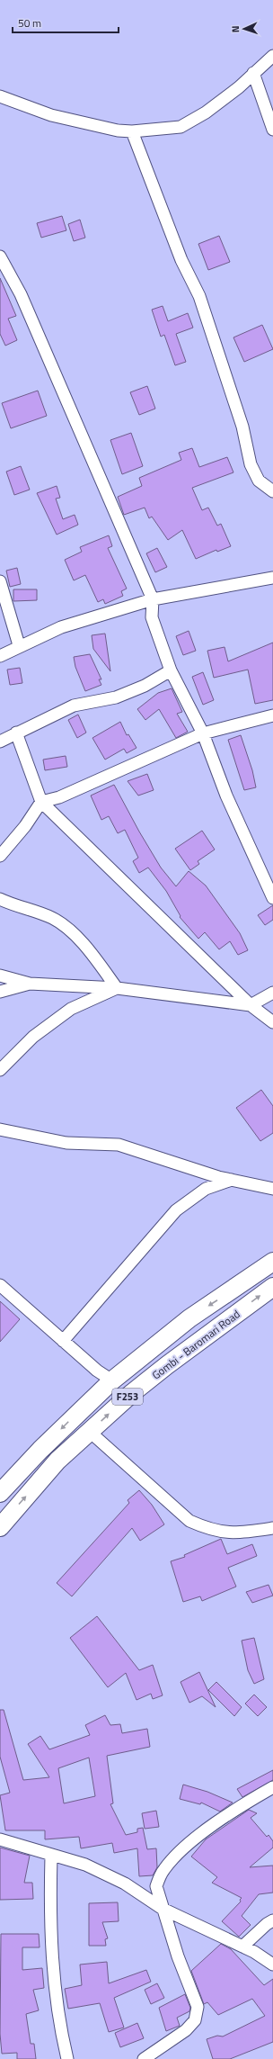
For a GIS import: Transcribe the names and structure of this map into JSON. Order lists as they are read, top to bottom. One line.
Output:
{"streets":{"main road":["Gombi - Baromari Road","F253"]},"scale_bar":"50 m","north":"left"}
